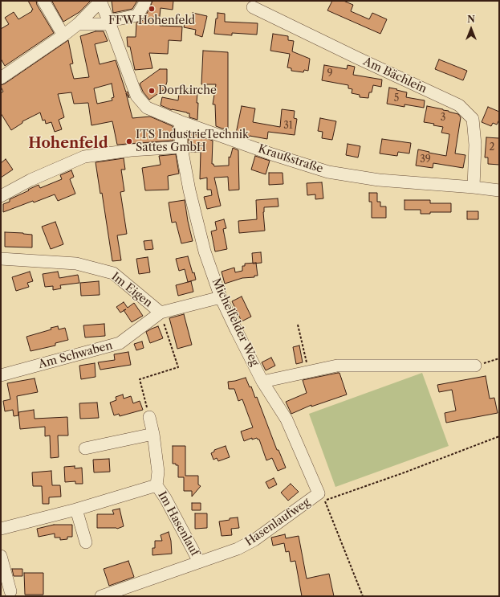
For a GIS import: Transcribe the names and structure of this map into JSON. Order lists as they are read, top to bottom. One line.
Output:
{"streets":{"street":["Am Bächlein","Kraußstraße","Im Eigen","Michelfelder Weg","Am Schwaben","Hasenlaufweg","Im Hasenlauf"]},"crossings":[["Am Bächlein","Kraußstraße"],["Kraußstraße","Michelfelder Weg"],["Im Eigen","Michelfelder Weg"],["Im Eigen","Am Schwaben"],["Michelfelder Weg","Hasenlaufweg"],["Hasenlaufweg","Im Hasenlauf"]],"districts":["Hohenfeld"],"places":["FFW Hohenfeld","Dorfkirche","ITS IndustrieTechnik Sattes GmbH"],"house_numbers":["9","5","3","31","2","39"],"north":"top"}
